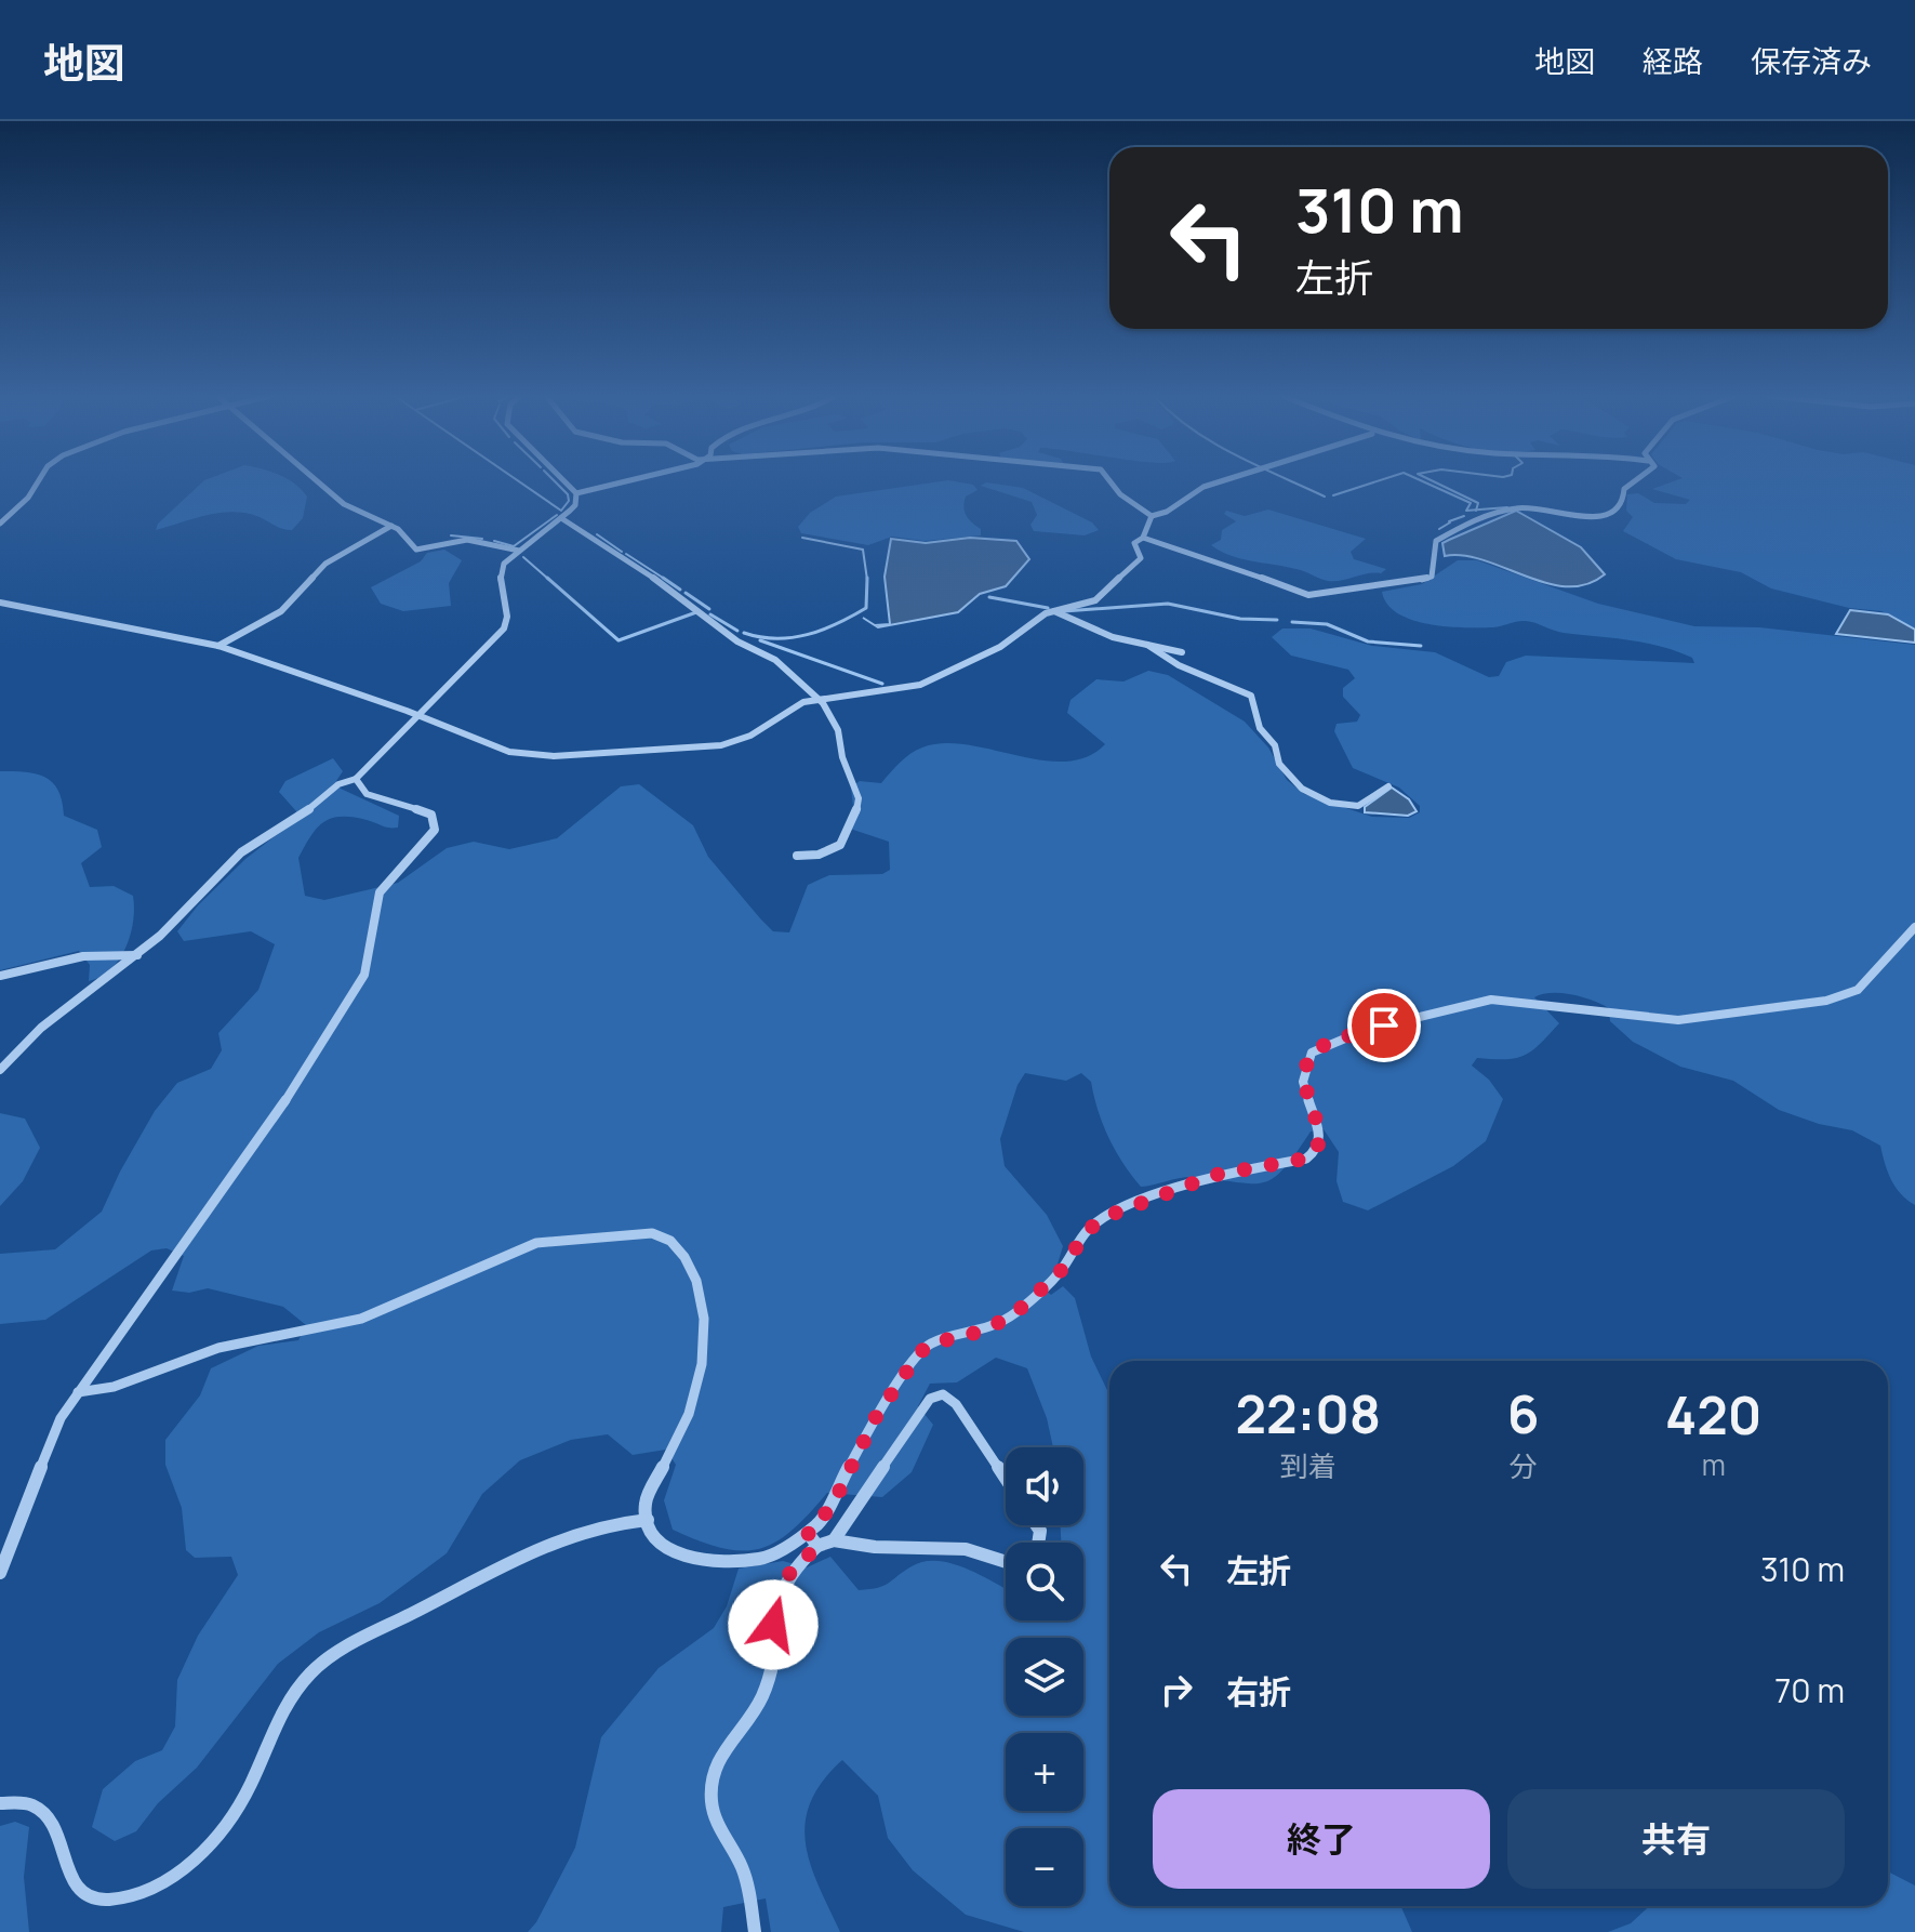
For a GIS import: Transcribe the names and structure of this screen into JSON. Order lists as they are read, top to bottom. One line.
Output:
{"page":{"header":"地図","nav":["地図","経路","保存済み"],"turn":["310 m","左折"],"eta":["22:08","到着","6","分","420","m"],"map_buttons":["+","−"],"list":[{"name":"左折","value":"310 m"},{"name":"右折","value":"70 m"}],"buttons":["終了","共有"]}}
